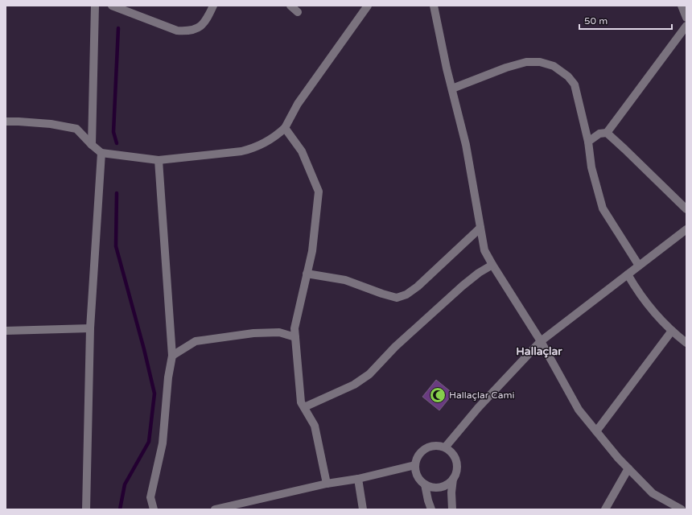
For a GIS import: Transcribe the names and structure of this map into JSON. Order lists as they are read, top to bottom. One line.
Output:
{"districts":["Hallaçlar"],"places":{"mosque":["Hallaçlar Cami"]},"scale_bar":"50 m"}
